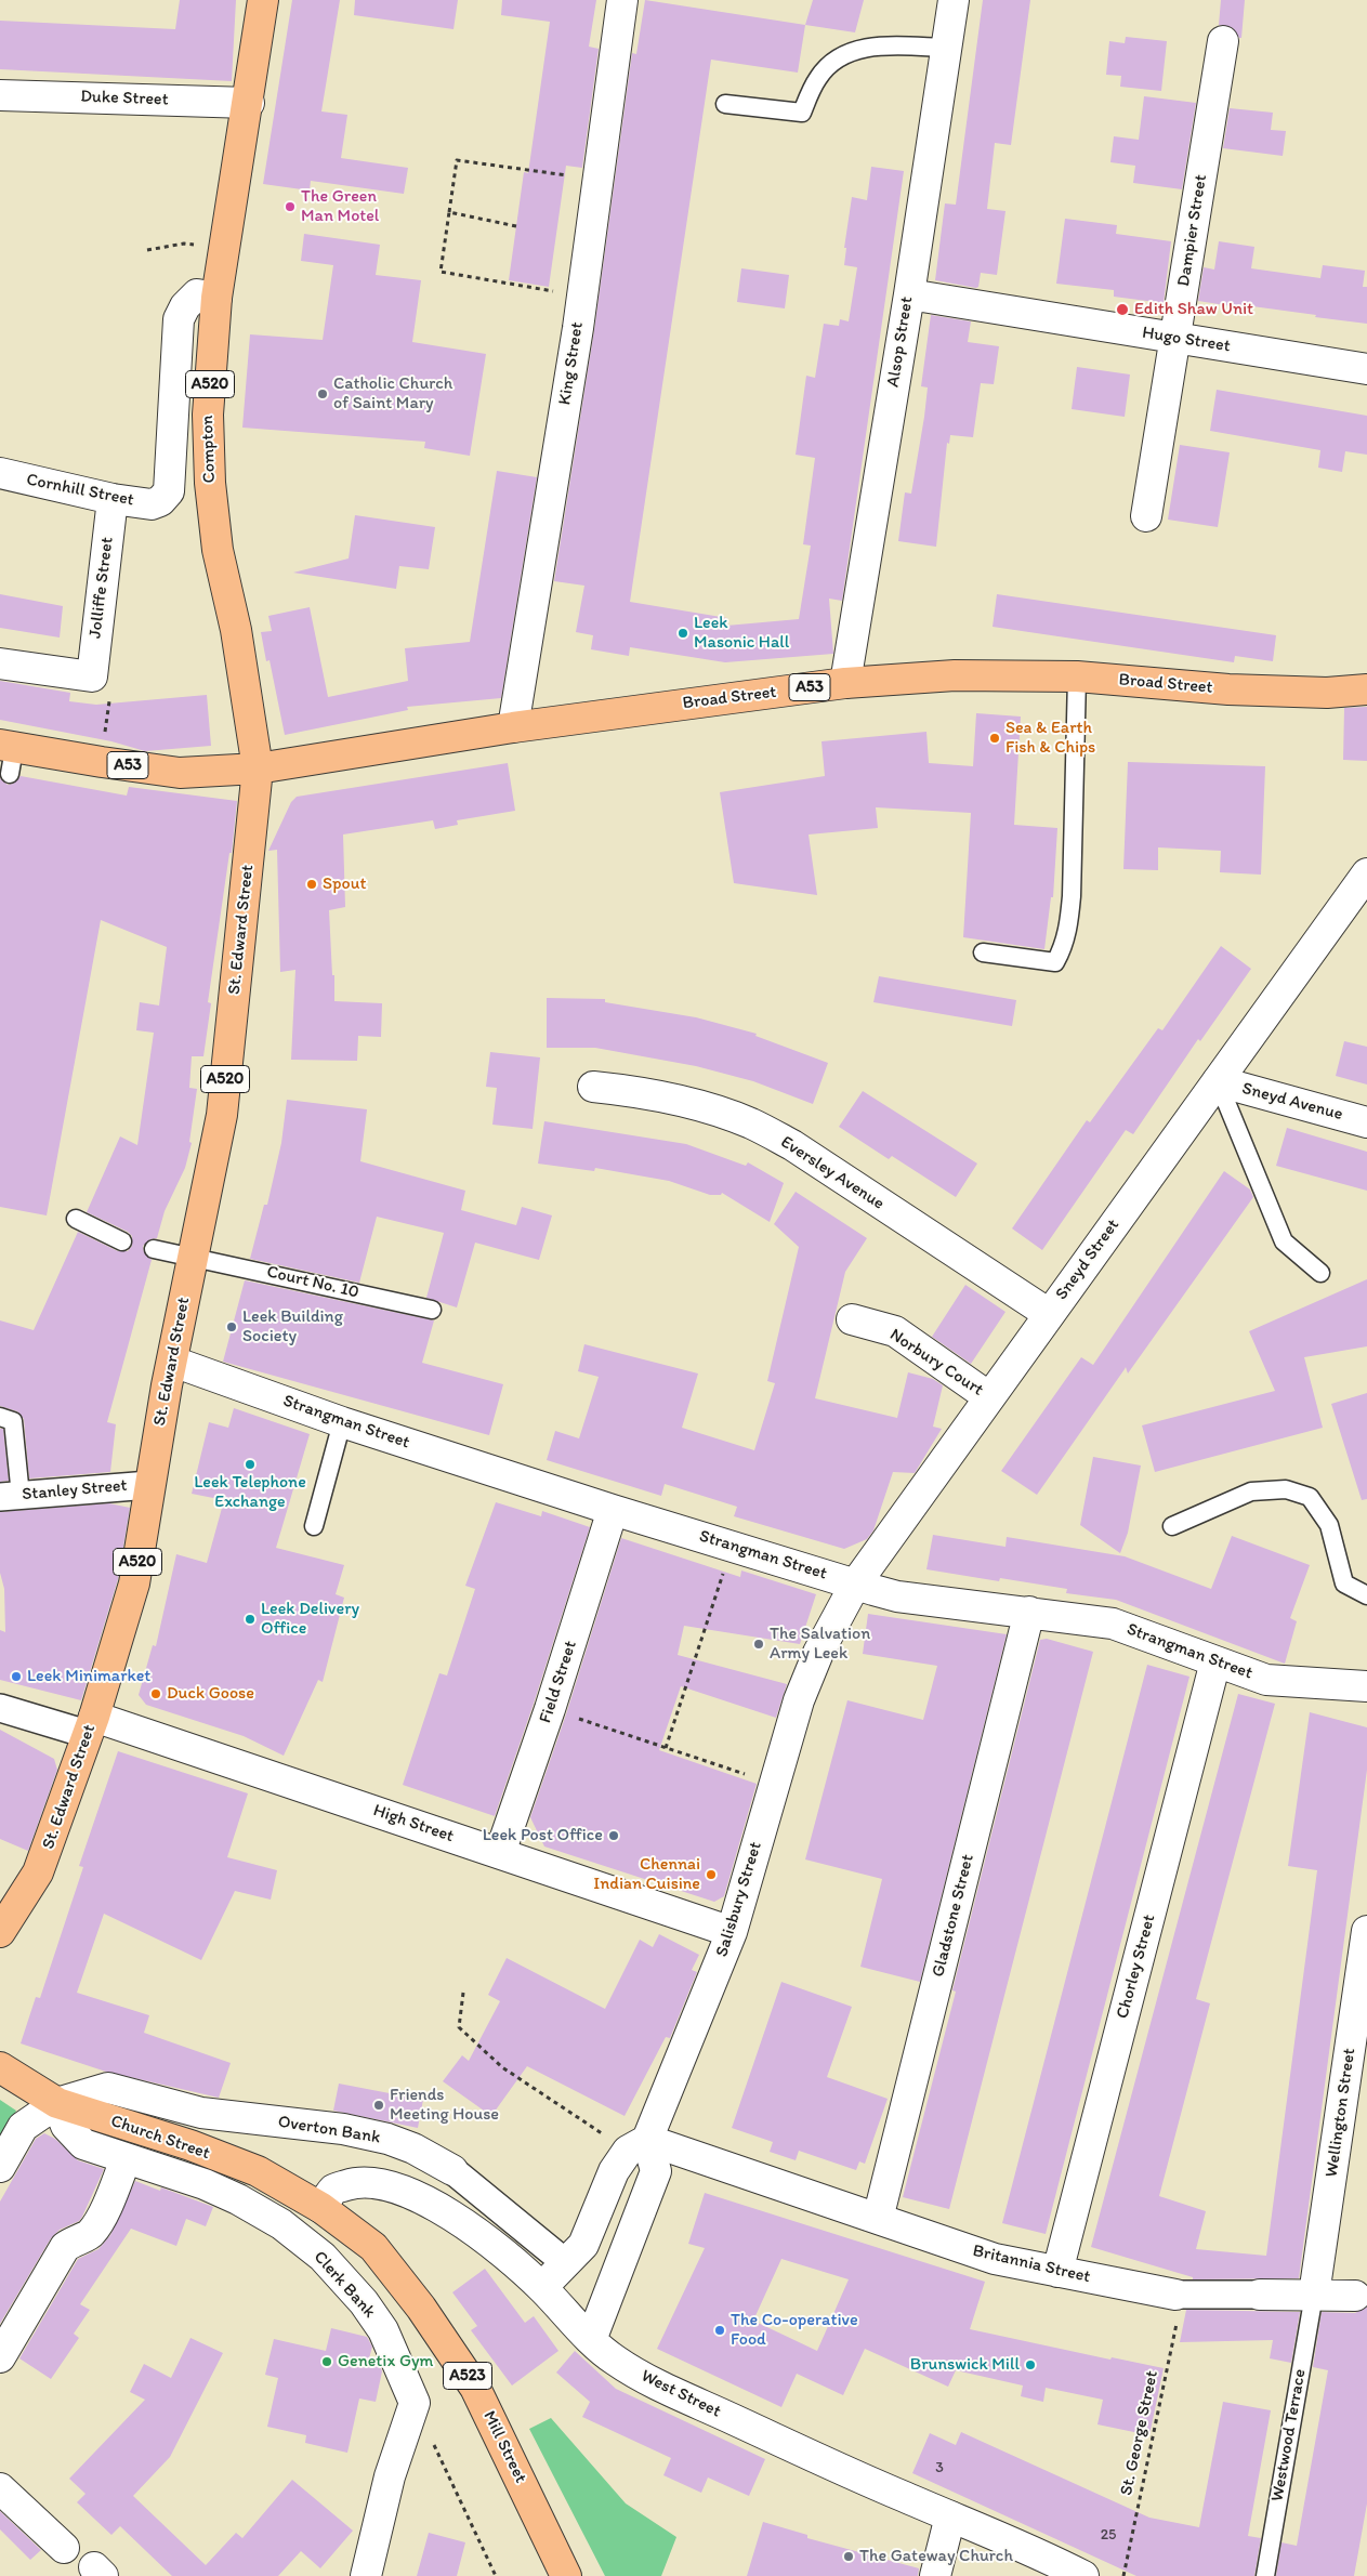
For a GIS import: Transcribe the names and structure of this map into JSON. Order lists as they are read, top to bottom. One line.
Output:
{"streets":{"highway":["A520","Compton","Broad Street","A53","St. Edward Street","Church Street","A523","Mill Street"],"street":["Duke Street","Dampier Street","Hugo Street","Alsop Street","King Street","Cornhill Street","Jolliffe Street","Sneyd Avenue","Eversley Avenue","Sneyd Street","Norbury Court","Strangman Street","Stanley Street","Field Street","High Street","Salisbury Street","Gladstone Street","Chorley Street","Wellington Street","Overton Bank","Britannia Street","Clerk Bank","West Street"],"lane":["Court No. 10","Westwood Terrace"],"path":["St. George Street"]},"crossings":[["Duke Street","Compton"],["Dampier Street","Hugo Street"],["Hugo Street","Alsop Street"],["Alsop Street","Broad Street"],["King Street","Broad Street"],["Compton","Cornhill Street"],["Compton","Broad Street"],["Compton","A53"],["Compton","St. Edward Street"],["Cornhill Street","Jolliffe Street"],["Broad Street","A53"],["Broad Street","St. Edward Street"],["A53","St. Edward Street"],["St. Edward Street","Court No. 10"],["St. Edward Street","Strangman Street"],["St. Edward Street","Stanley Street"],["St. Edward Street","High Street"],["Sneyd Avenue","Sneyd Street"],["Eversley Avenue","Sneyd Street"],["Sneyd Street","Norbury Court"],["Sneyd Street","Strangman Street"],["Sneyd Street","Salisbury Street"],["Strangman Street","Field Street"],["Strangman Street","Gladstone Street"],["Strangman Street","Chorley Street"],["Field Street","High Street"],["High Street","Salisbury Street"],["Salisbury Street","Overton Bank"],["Salisbury Street","Britannia Street"],["Salisbury Street","West Street"],["Gladstone Street","Britannia Street"],["Chorley Street","Britannia Street"],["Wellington Street","Britannia Street"],["Wellington Street","Westwood Terrace"],["Overton Bank","Church Street"],["Overton Bank","Clerk Bank"],["Church Street","Clerk Bank"],["Church Street","West Street"],["Church Street","Mill Street"],["Britannia Street","St. George Street"],["Britannia Street","Westwood Terrace"],["West Street","Mill Street"]],"places":["The Green Man Motel","Edith Shaw Unit","Catholic Church of Saint Mary","Leek Masonic Hall","Sea & Earth Fish & Chips","Spout","Leek Building Society","Leek Telephone Exchange","Leek Delivery Office","The Salvation Army Leek","Leek Minimarket","Duck Goose","Leek Post Office","Chennai Indian Cuisine","Friends Meeting House","The Co-operative Food","Genetix Gym","Brunswick Mill","The Gateway Church"],"house_numbers":["3","25"]}
